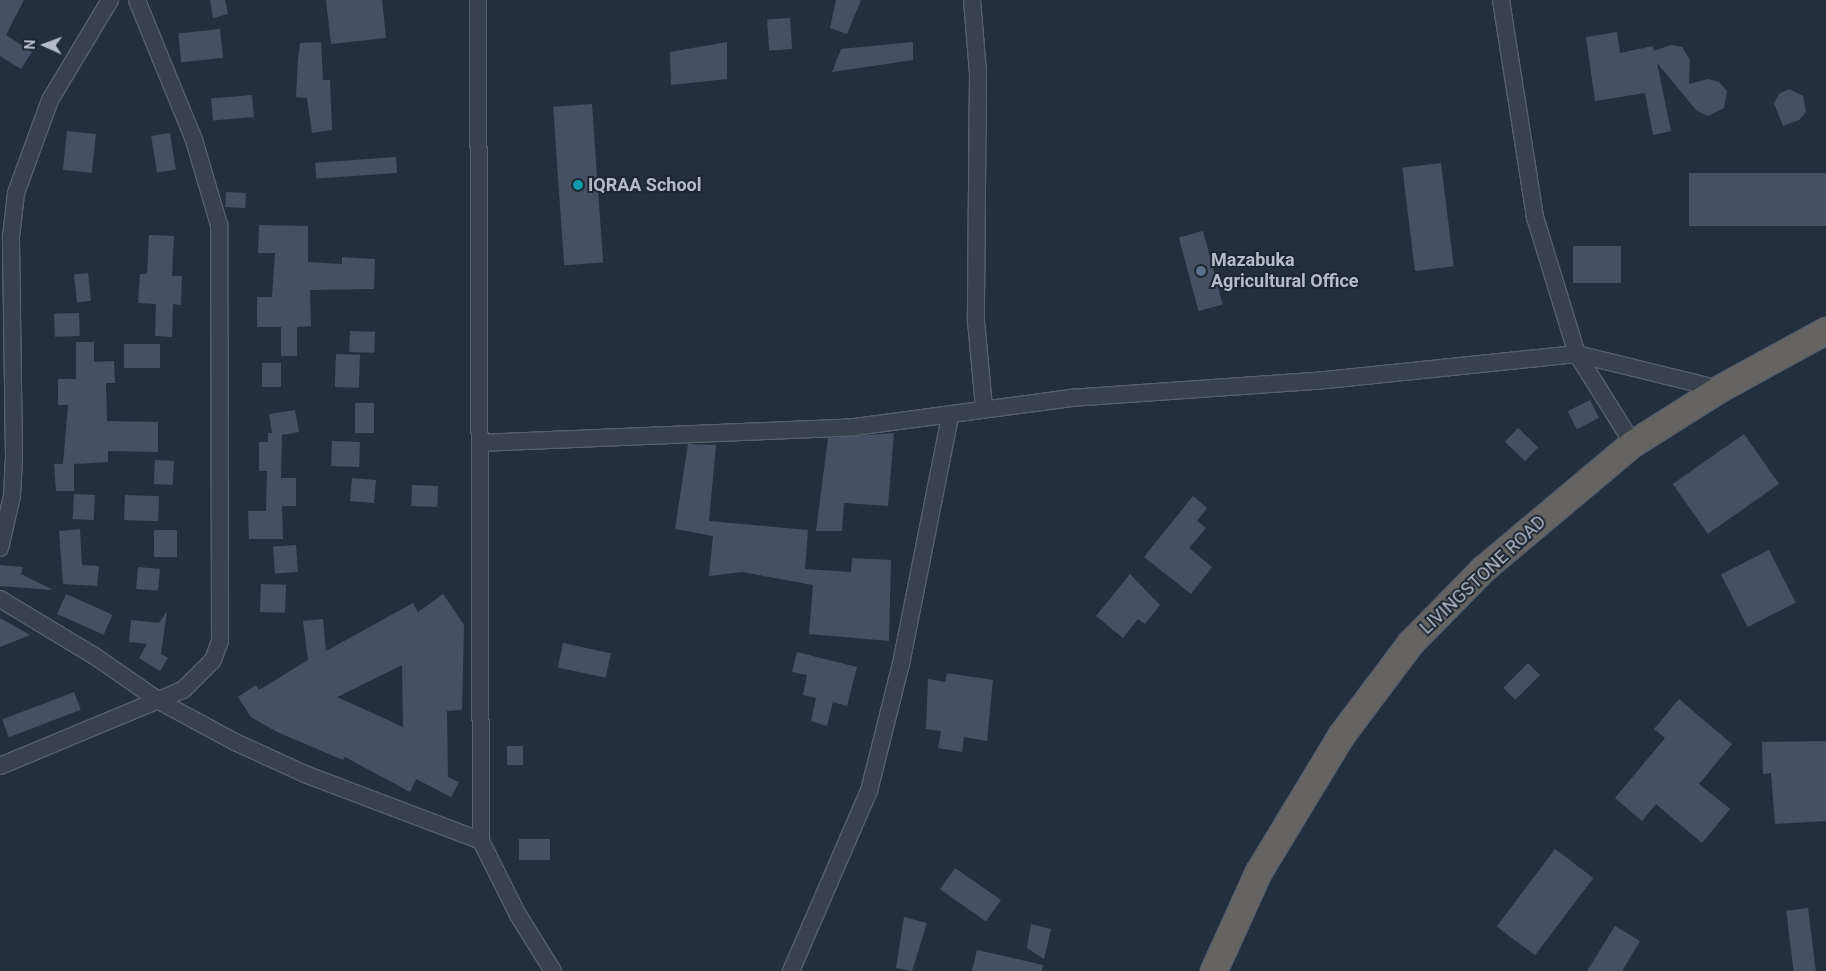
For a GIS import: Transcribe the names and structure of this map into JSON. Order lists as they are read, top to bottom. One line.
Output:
{"streets":{"highway":["LIVINGSTONE ROAD"]},"places":["IQRAA School","Mazabuka Agricultural Office"],"north":"left"}
